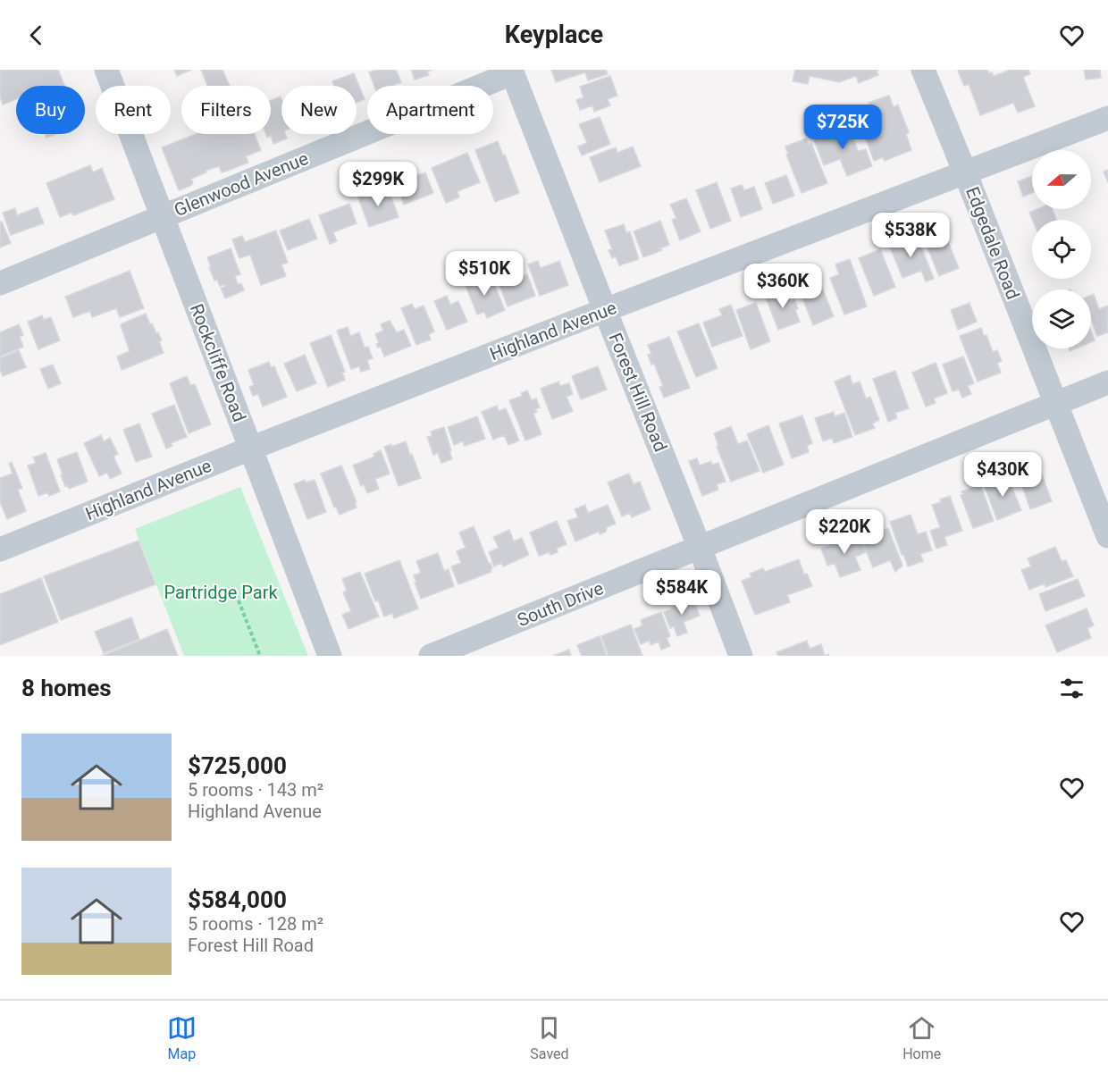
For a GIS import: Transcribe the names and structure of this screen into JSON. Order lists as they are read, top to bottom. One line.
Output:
{"streets":{"street":["Glenwood Avenue","Edgedale Road","Highland Avenue","Rockcliffe Road","Forest Hill Road","South Drive"]},"crossings":[["Glenwood Avenue","Rockcliffe Road"],["Glenwood Avenue","Forest Hill Road"],["Edgedale Road","Highland Avenue"],["Edgedale Road","South Drive"],["Highland Avenue","Rockcliffe Road"],["Highland Avenue","Forest Hill Road"],["Forest Hill Road","South Drive"]],"parks":["Partridge Park"],"north":"left","page":{"header":"Keyplace","chip":["Buy","Rent","Filters","New","Apartment"],"price":["$725K","$299K","$538K","$510K","$360K","$430K","$220K","$584K"],"heading":"8 homes","list":[{"name":"$725,000","note":"5 rooms · 143 m² · Highland Avenue"},{"name":"$584,000","note":"5 rooms · 128 m² · Forest Hill Road"}],"tabs":["Map","Saved","Home"]}}
